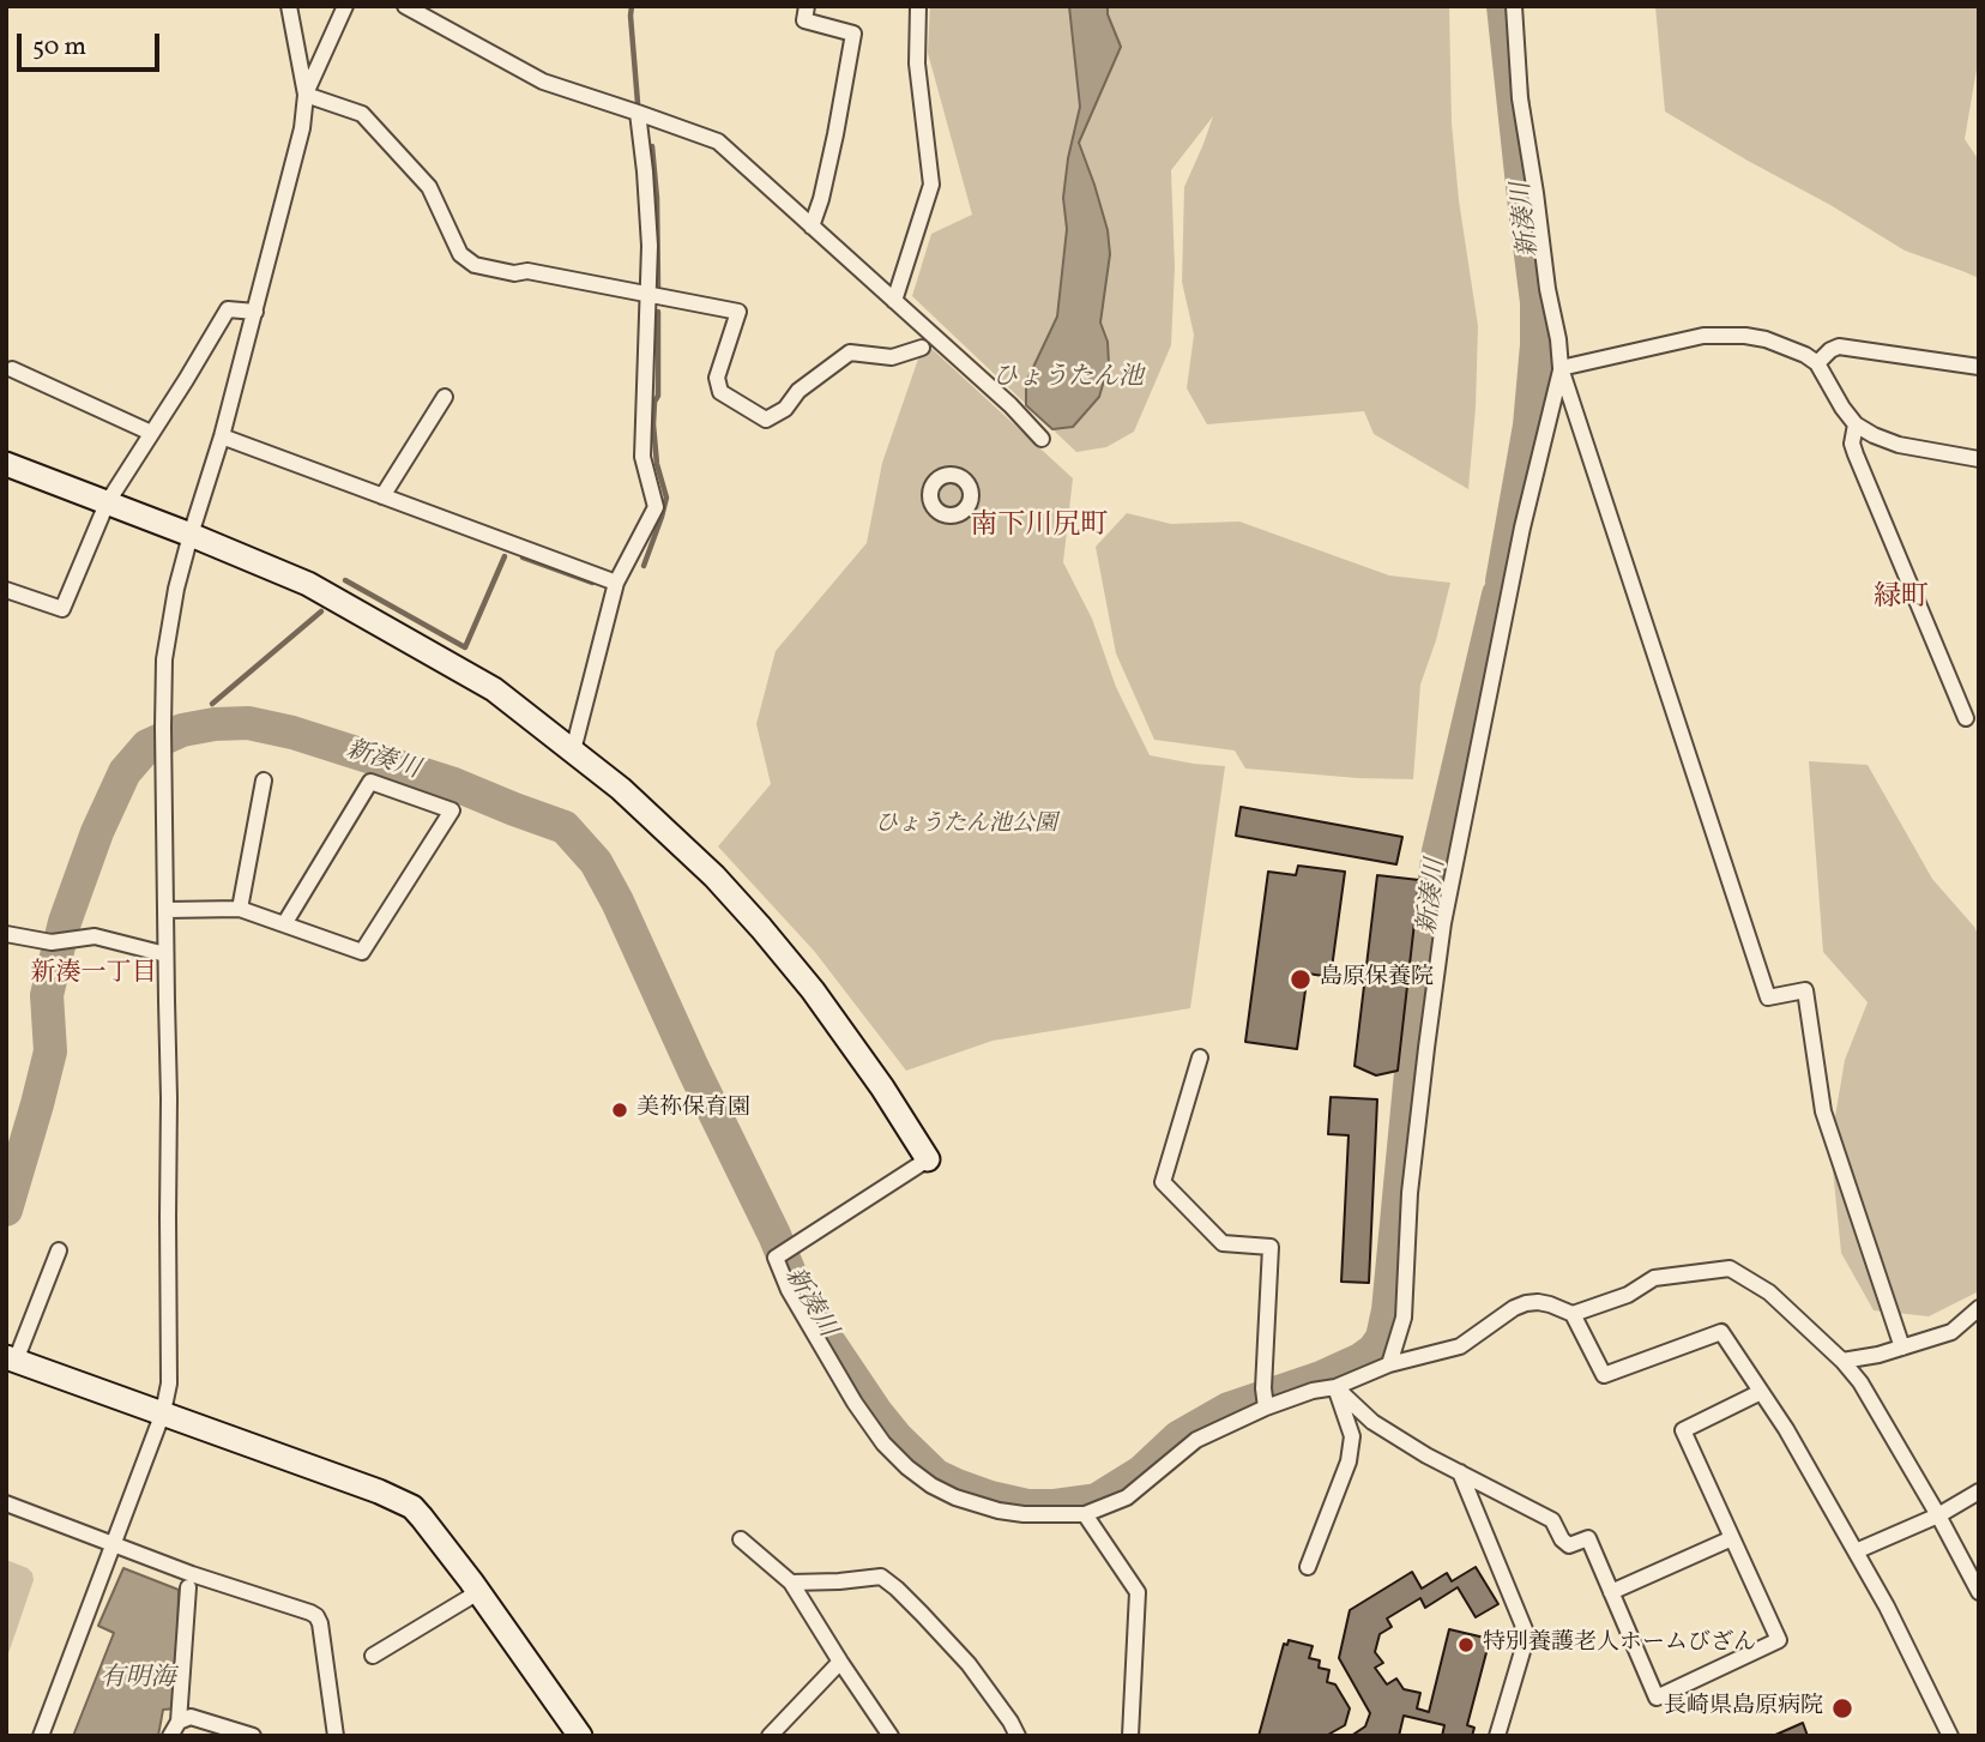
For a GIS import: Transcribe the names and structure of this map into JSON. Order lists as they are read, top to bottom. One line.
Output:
{"districts":["南下川尻町","緑町","新湊一丁目"],"water":["新湊川","ひょうたん池","有明海"],"parks":["ひょうたん池公園"],"places":["島原保養院","美祢保育園","特別養護老人ホームびざん","長崎県島原病院"],"scale_bar":"50 m"}
